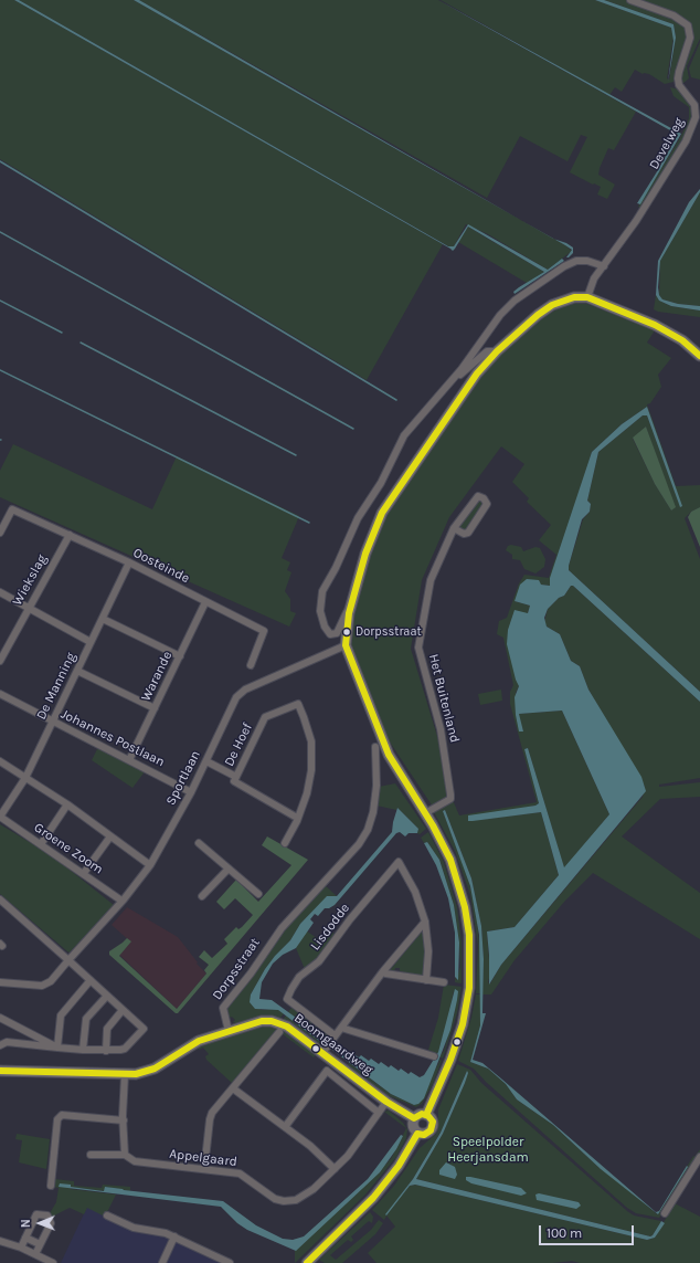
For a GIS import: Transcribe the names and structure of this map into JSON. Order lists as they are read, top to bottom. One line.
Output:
{"streets":{"main road":["Dorpsstraat","Boomgaardweg"],"street":["Develweg","Oosteinde","Wiekslag","Warande","De Manning","Het Buitenland","Johannes Postlaan","De Hoef","Sportlaan","Groene Zoom","Lisdodde","Appelgaard"]},"crossings":[["Develweg","Dorpsstraat"],["Oosteinde","Wiekslag"],["Oosteinde","Warande"],["Oosteinde","De Manning"],["Warande","Johannes Postlaan"],["De Manning","Johannes Postlaan"],["De Manning","Groene Zoom"],["Johannes Postlaan","Sportlaan"],["De Hoef","Sportlaan"],["Sportlaan","Groene Zoom"],["Sportlaan","Dorpsstraat"],["Dorpsstraat","Boomgaardweg"],["Boomgaardweg","Appelgaard"]],"parks":["Speelpolder Heerjansdam"],"places":["Dorpsstraat"],"scale_bar":"100 m","north":"left"}
